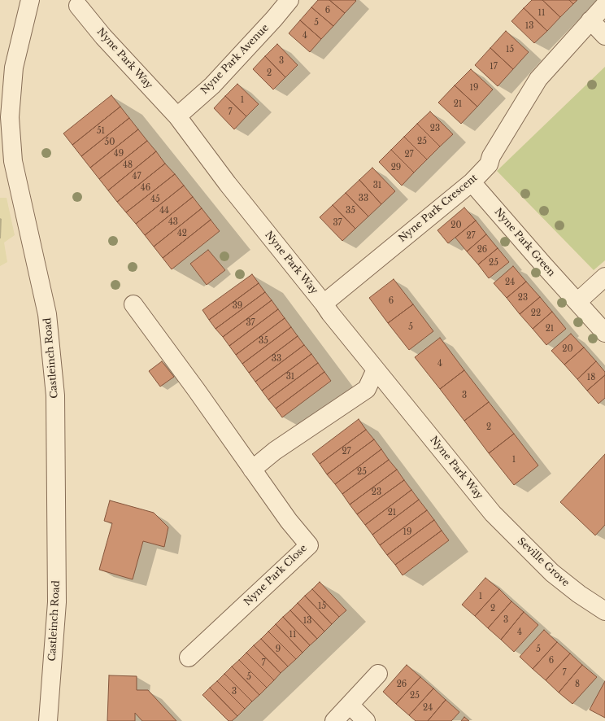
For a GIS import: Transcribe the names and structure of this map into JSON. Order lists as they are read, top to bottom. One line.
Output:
{"streets":{"street":["Nyne Park Way","Nyne Park Avenue","Nyne Park Crescent","Nyne Park Green","Castleinch Road","Seville Grove","Nyne Park Close"]},"crossings":[["Nyne Park Way","Nyne Park Avenue"],["Nyne Park Way","Nyne Park Crescent"],["Nyne Park Way","Seville Grove"],["Nyne Park Crescent","Nyne Park Green"]],"house_numbers":["6","11","5","13","4","15","3","17","2","19","1","21","7","23","51","25","50","49","27","48","29","47","31","46","33","45","44","35","43","37","20","42","27","26","25","24","23","6","39","22","37","5","21","35","20","33","4","31","18","3","2","27","1","25","23","21","19","1","15","2","3","13","4","11","9","5","6","7","7","5","26","8","3","25","24"]}
